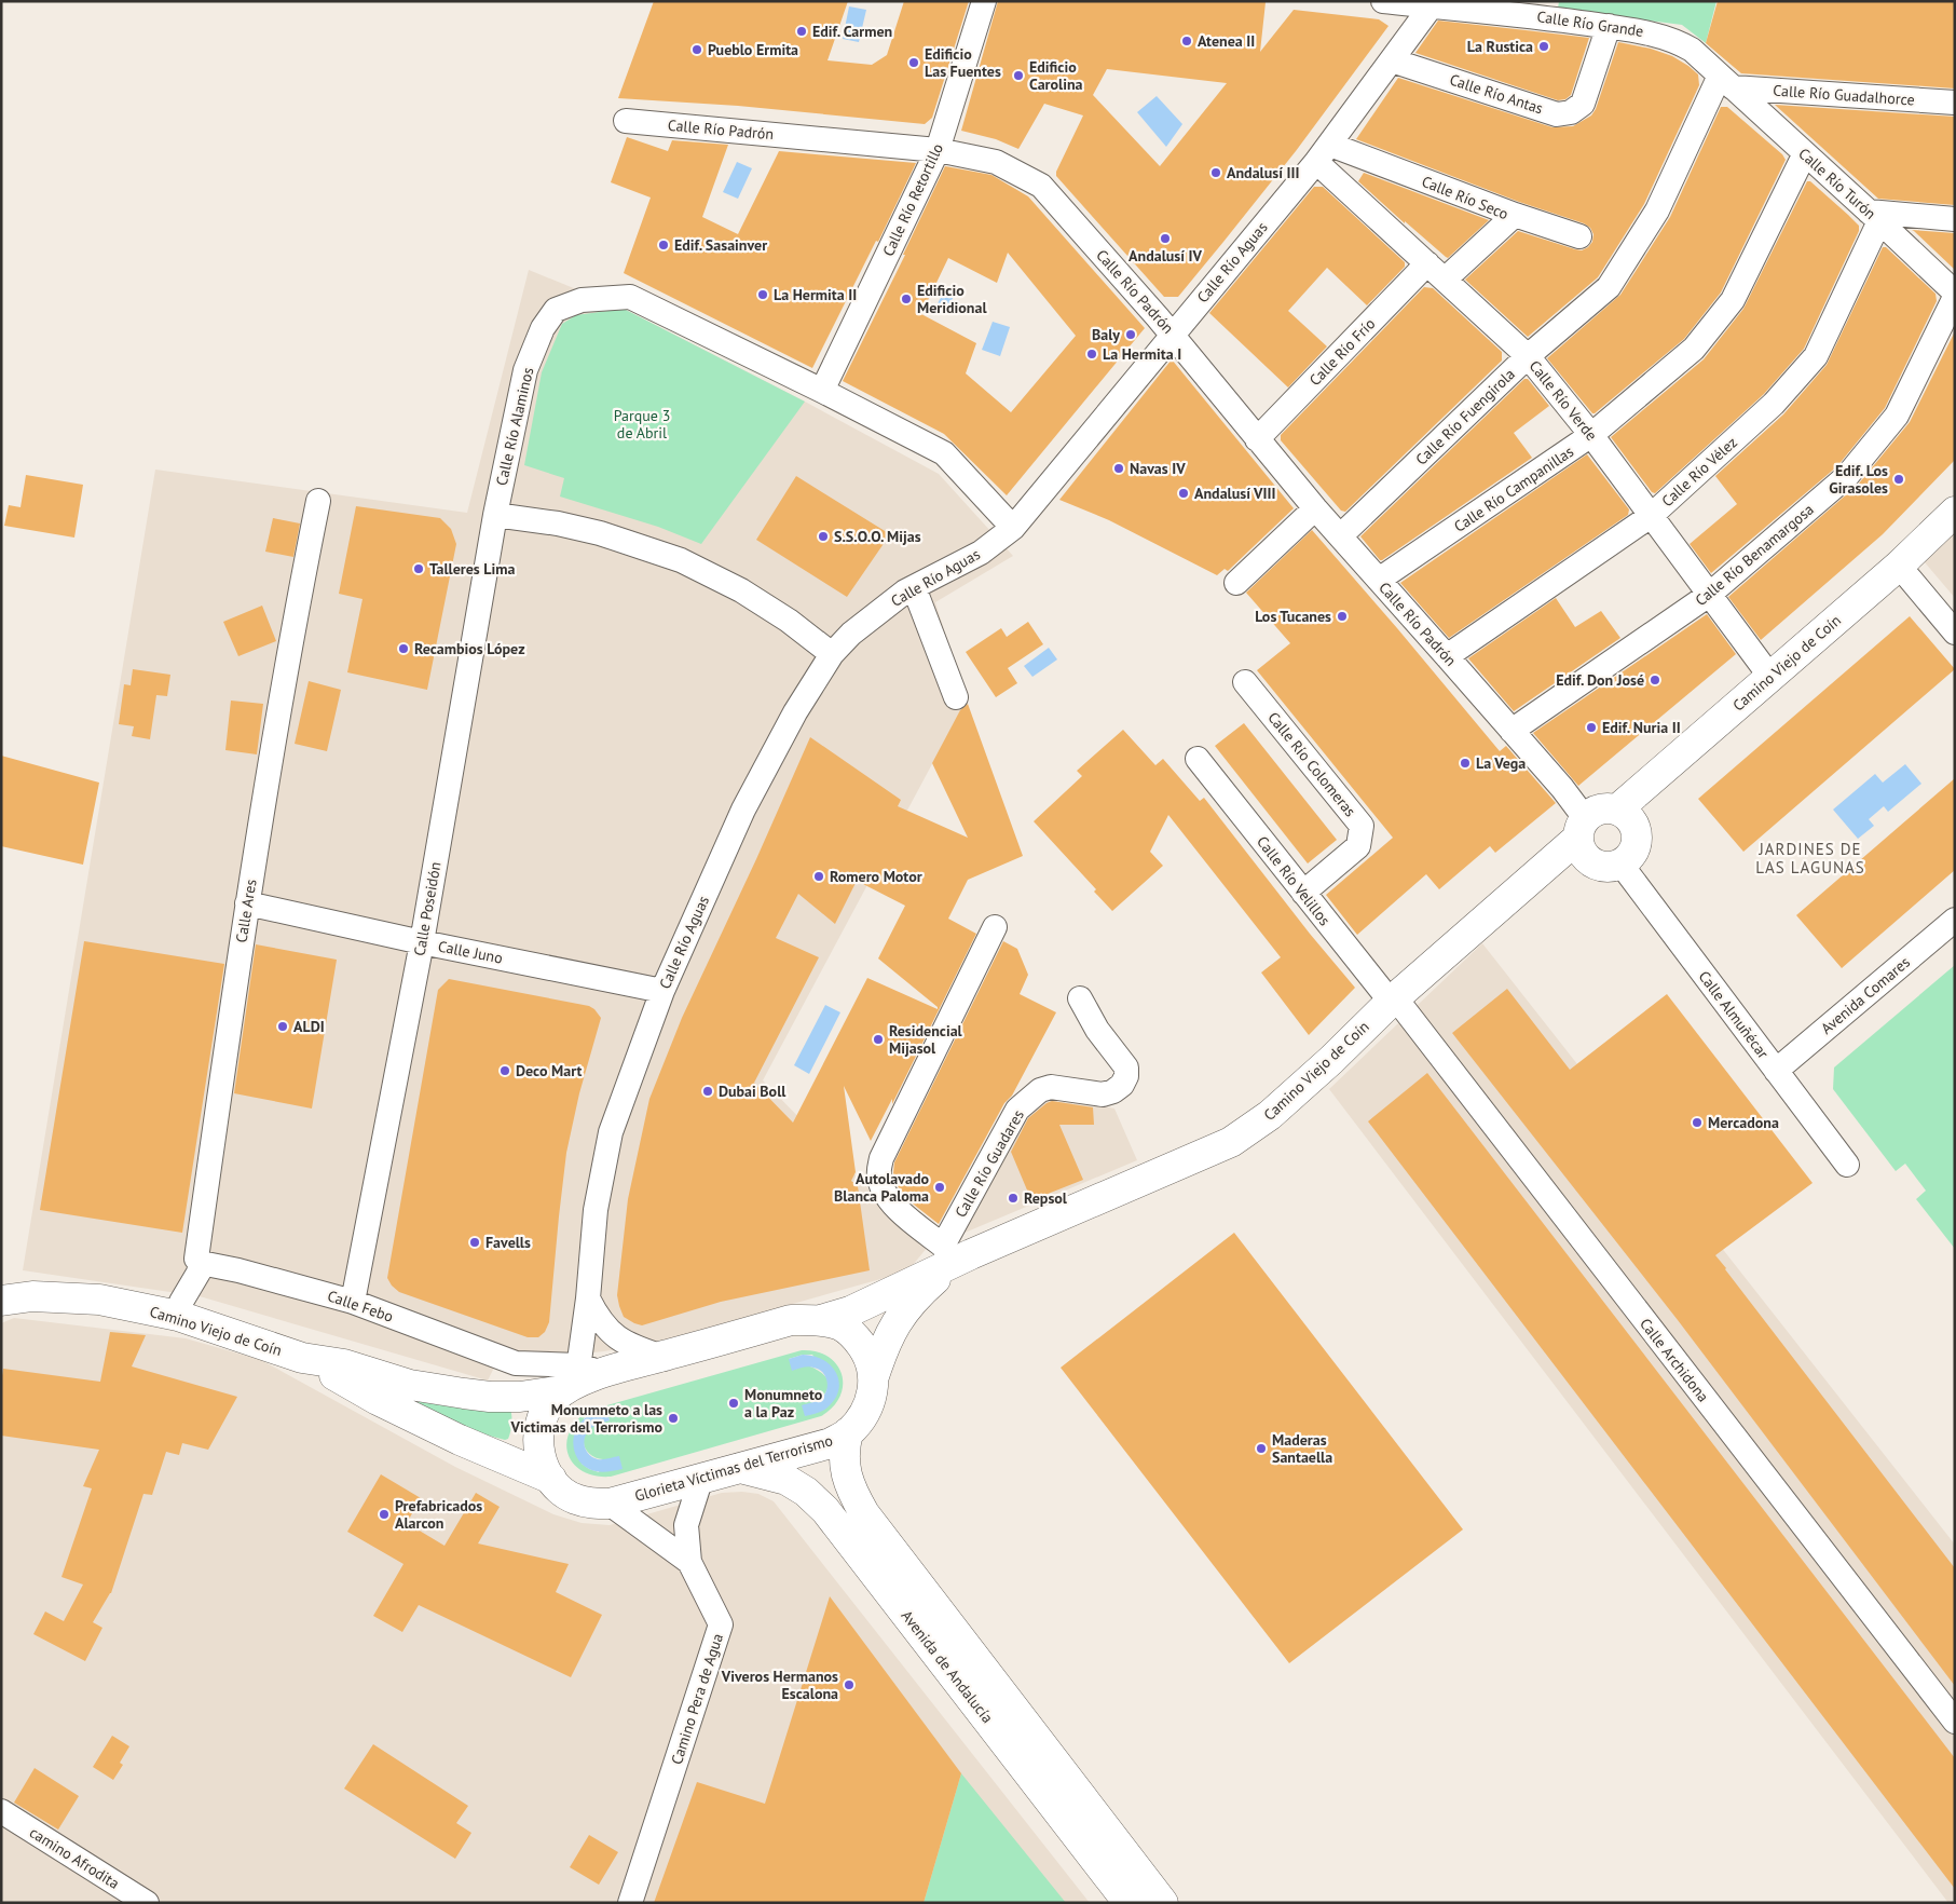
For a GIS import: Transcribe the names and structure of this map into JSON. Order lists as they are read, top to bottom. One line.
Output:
{"streets":{"street":["Calle Río Grande","Calle Río Antas","Calle Río Guadalhorce","Calle Río Padrón","Calle Río Turón","Calle Río Seco","Calle Río Retortillo","Calle Río Aguas","Calle Río Frío","Calle Río Verde","Calle Río Fuengirola","Calle Río Alaminos","Calle Río Vélez","Calle Río Campanillas","Calle Río Benamargosa","Camino Viejo de Coín","Calle Río Colomeras","Calle Río Velillos","Calle Poseidón","Calle Ares","Calle Juno","Avenida Comares","Calle Almuñécar","Calle Río Guadares","Calle Febo","Calle Archidona","Glorieta Víctimas del Terrorismo","Avenida de Andalucía","Camino Pera de Agua","camino Afrodita"]},"crossings":[["Calle Río Grande","Calle Río Antas"],["Calle Río Grande","Calle Río Guadalhorce"],["Calle Río Grande","Calle Río Turón"],["Calle Río Grande","Calle Río Aguas"],["Calle Río Grande","Calle Río Fuengirola"],["Calle Río Antas","Calle Río Aguas"],["Calle Río Guadalhorce","Calle Río Turón"],["Calle Río Guadalhorce","Calle Río Fuengirola"],["Calle Río Padrón","Calle Río Retortillo"],["Calle Río Padrón","Calle Río Aguas"],["Calle Río Padrón","Calle Río Frío"],["Calle Río Padrón","Calle Río Fuengirola"],["Calle Río Padrón","Calle Río Vélez"],["Calle Río Padrón","Calle Río Campanillas"],["Calle Río Padrón","Calle Río Benamargosa"],["Calle Río Padrón","Camino Viejo de Coín"],["Calle Río Padrón","Calle Almuñécar"],["Calle Río Turón","Calle Río Fuengirola"],["Calle Río Turón","Calle Río Vélez"],["Calle Río Turón","Calle Río Campanillas"],["Calle Río Seco","Calle Río Aguas"],["Calle Río Seco","Calle Río Frío"],["Calle Río Seco","Calle Río Verde"],["Calle Río Retortillo","Calle Río Alaminos"],["Calle Río Aguas","Calle Río Verde"],["Calle Río Aguas","Calle Río Alaminos"],["Calle Río Aguas","Camino Viejo de Coín"],["Calle Río Aguas","Calle Juno"],["Calle Río Aguas","Calle Febo"],["Calle Río Aguas","Glorieta Víctimas del Terrorismo"],["Calle Río Frío","Calle Río Verde"],["Calle Río Verde","Calle Río Fuengirola"],["Calle Río Verde","Calle Río Vélez"],["Calle Río Verde","Calle Río Campanillas"],["Calle Río Verde","Calle Río Benamargosa"],["Calle Río Verde","Camino Viejo de Coín"],["Calle Río Alaminos","Calle Poseidón"],["Camino Viejo de Coín","Calle Río Velillos"],["Camino Viejo de Coín","Calle Ares"],["Camino Viejo de Coín","Calle Almuñécar"],["Camino Viejo de Coín","Calle Río Guadares"],["Camino Viejo de Coín","Calle Febo"],["Camino Viejo de Coín","Calle Archidona"],["Camino Viejo de Coín","Glorieta Víctimas del Terrorismo"],["Calle Río Colomeras","Calle Río Velillos"],["Calle Río Velillos","Calle Archidona"],["Calle Poseidón","Calle Juno"],["Calle Poseidón","Calle Febo"],["Calle Ares","Calle Juno"],["Calle Ares","Calle Febo"],["Avenida Comares","Calle Almuñécar"],["Calle Febo","Glorieta Víctimas del Terrorismo"],["Glorieta Víctimas del Terrorismo","Avenida de Andalucía"],["Glorieta Víctimas del Terrorismo","Camino Pera de Agua"]],"districts":["JARDINES DE LAS LAGUNAS"],"parks":["Parque 3 de Abril"],"places":["Edif. Carmen","Atenea II","La Rustica","Pueblo Ermita","Edificio Las Fuentes","Edificio Carolina","Andalusí III","Andalusí IV","Edif. Sasainver","La Hermita II","Edificio Meridional","Baly","La Hermita I","Navas IV","Edif. Los Girasoles","Andalusí VIII","S.S.O.O. Mijas","Talleres Lima","Los Tucanes","Recambios López","Edif. Don José","Edif. Nuria II","La Vega","Romero Motor","ALDI","Residencial Mijasol","Deco Mart","Dubai Boll","Mercadona","Autolavado Blanca Paloma","Repsol","Favells","Monumneto a la Paz","Monumneto a las Victimas del Terrorismo","Maderas Santaella","Prefabricados Alarcon","Viveros Hermanos Escalona"]}
